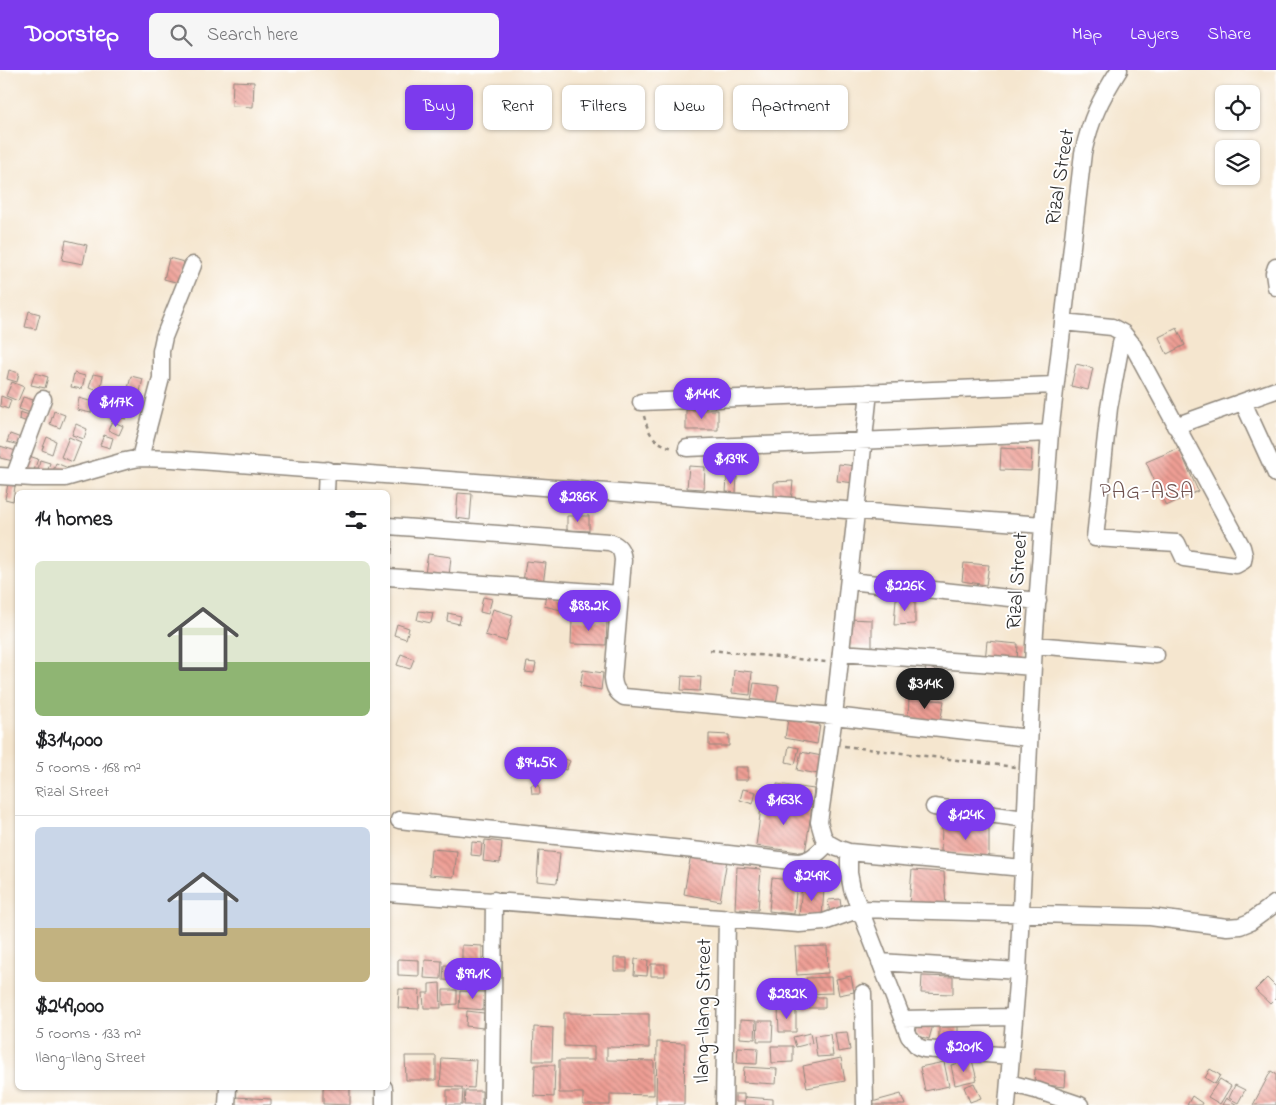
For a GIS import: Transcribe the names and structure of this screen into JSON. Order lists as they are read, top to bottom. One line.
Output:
{"streets":{"street":["Rizal Street","Ilang-Ilang Street"]},"districts":["PAG-ASA"],"page":{"header":"Doorstep","search":"Search here","nav":["Map","Layers","Share"],"chip":["Buy","Rent","Filters","New","Apartment"],"price":["$144K","$117K","$139K","$286K","$226K","$88.2K","$314K","$94.5K","$163K","$124K","$249K","$99.1K","$282K","$201K"],"heading":"14 homes","list":[{"name":"$314,000","note":"5 rooms · 168 m² · Rizal Street"},{"name":"$249,000","note":"5 rooms · 133 m² · Ilang-Ilang Street"}]}}
